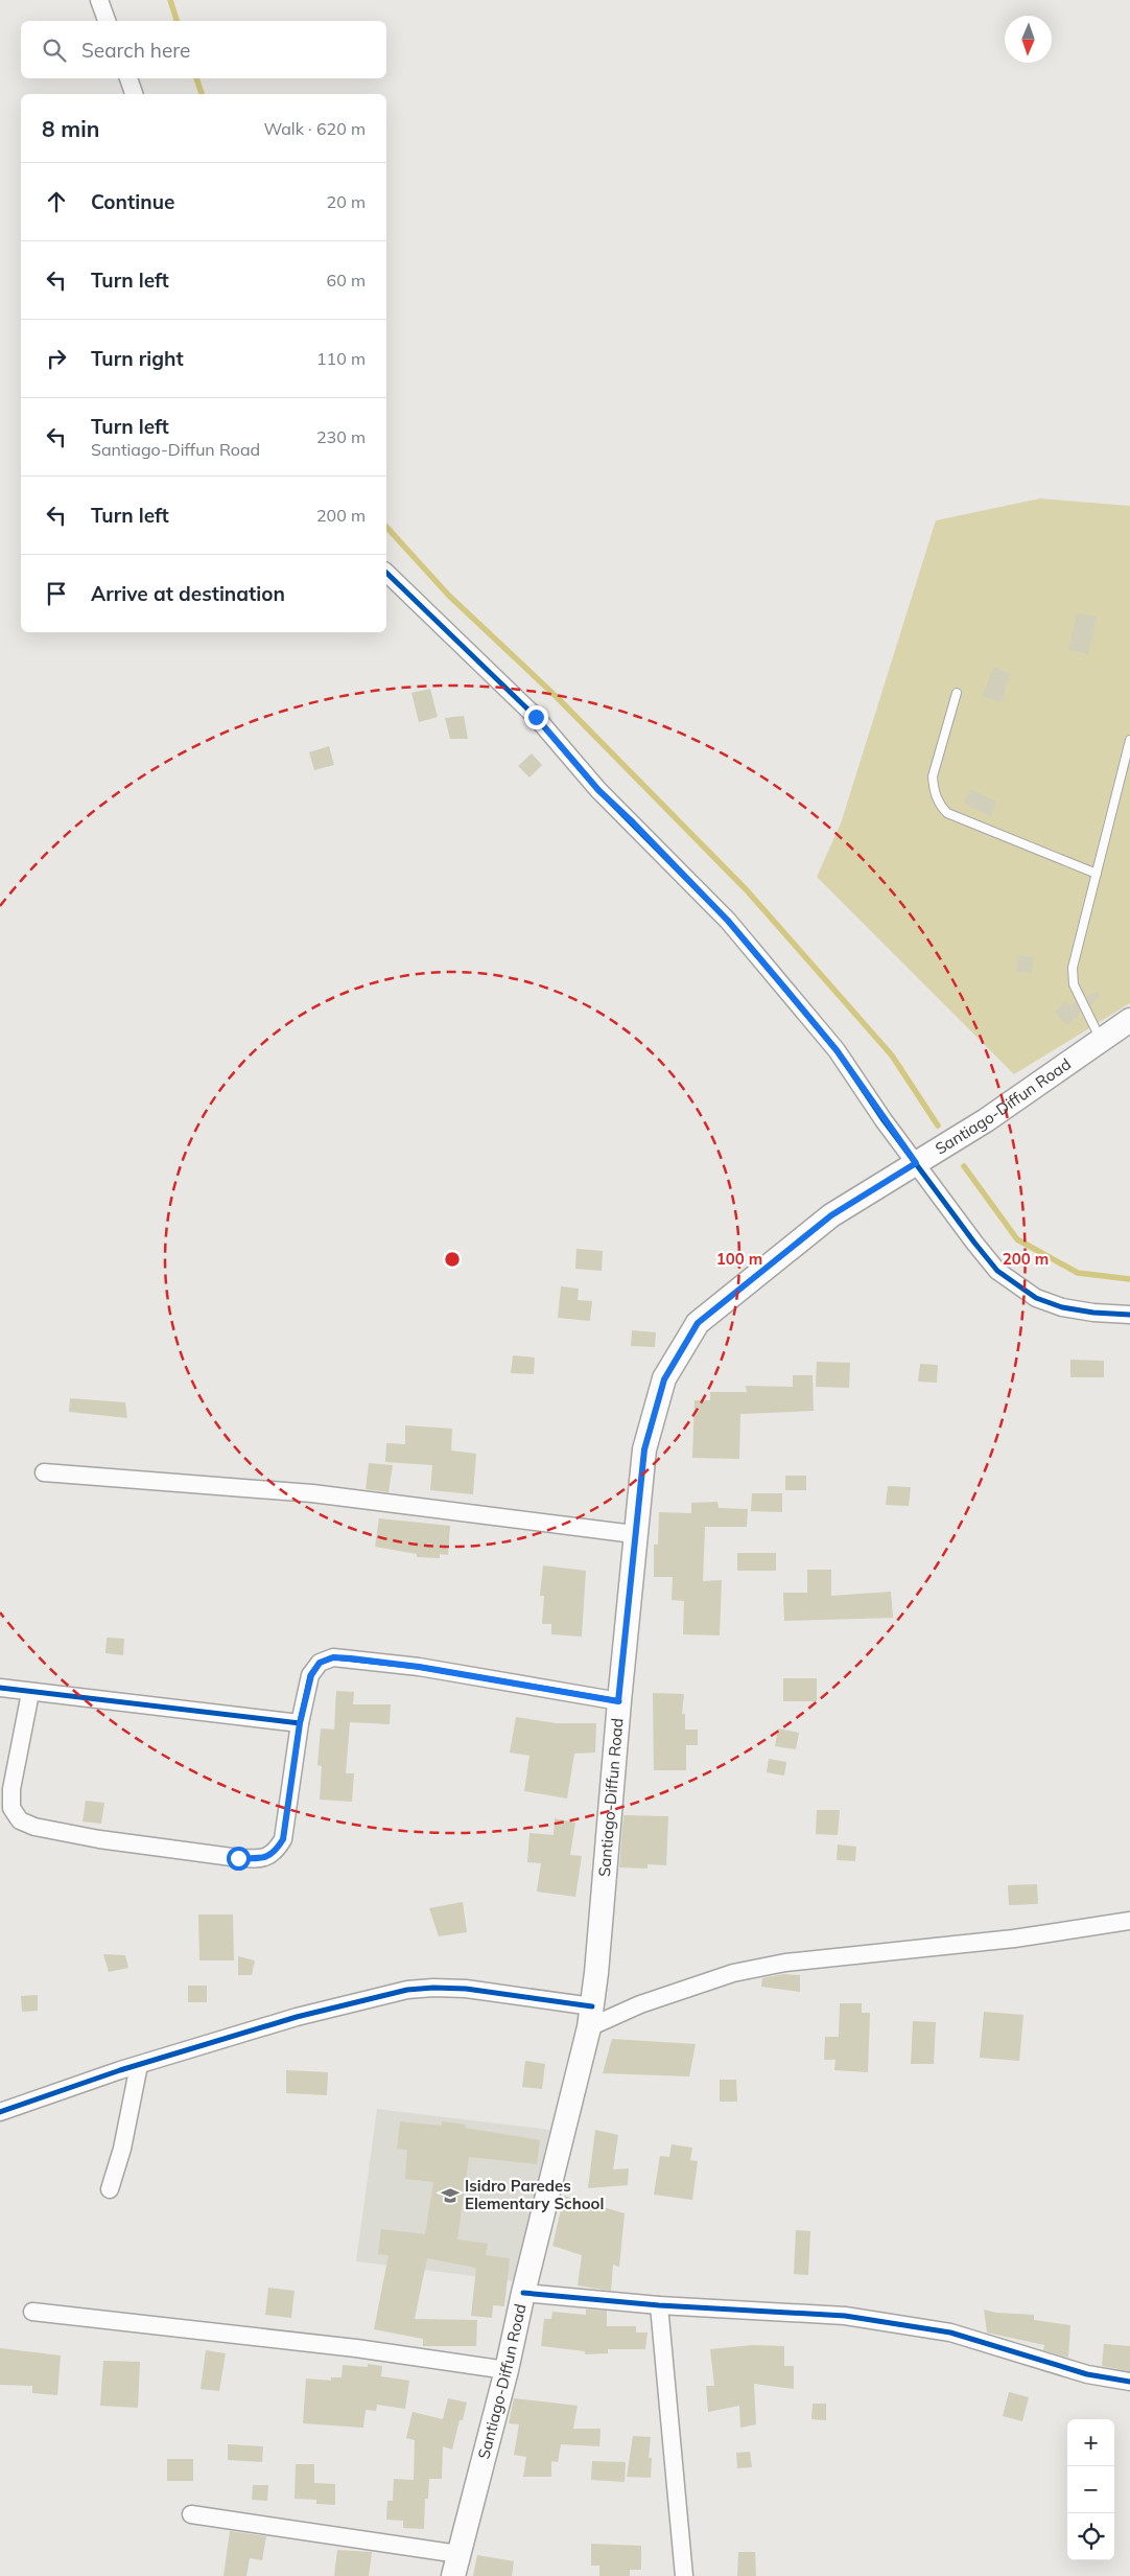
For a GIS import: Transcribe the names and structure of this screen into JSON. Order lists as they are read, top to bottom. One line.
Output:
{"streets":{"main road":["Santiago-Diffun Road"]},"places":{"school or university":["Isidro Paredes Elementary School"]},"north":"bottom","page":{"search":"Search here","heading":["8 min","Walk · 620 m"],"list":[["Continue","20 m"],["Turn left","60 m"],["Turn right","110 m"],["Turn left","Santiago-Diffun Road","230 m"],["Turn left","200 m"],"Arrive at destination"],"map_buttons":["+","−"]},"rings":["100 m","200 m"]}
